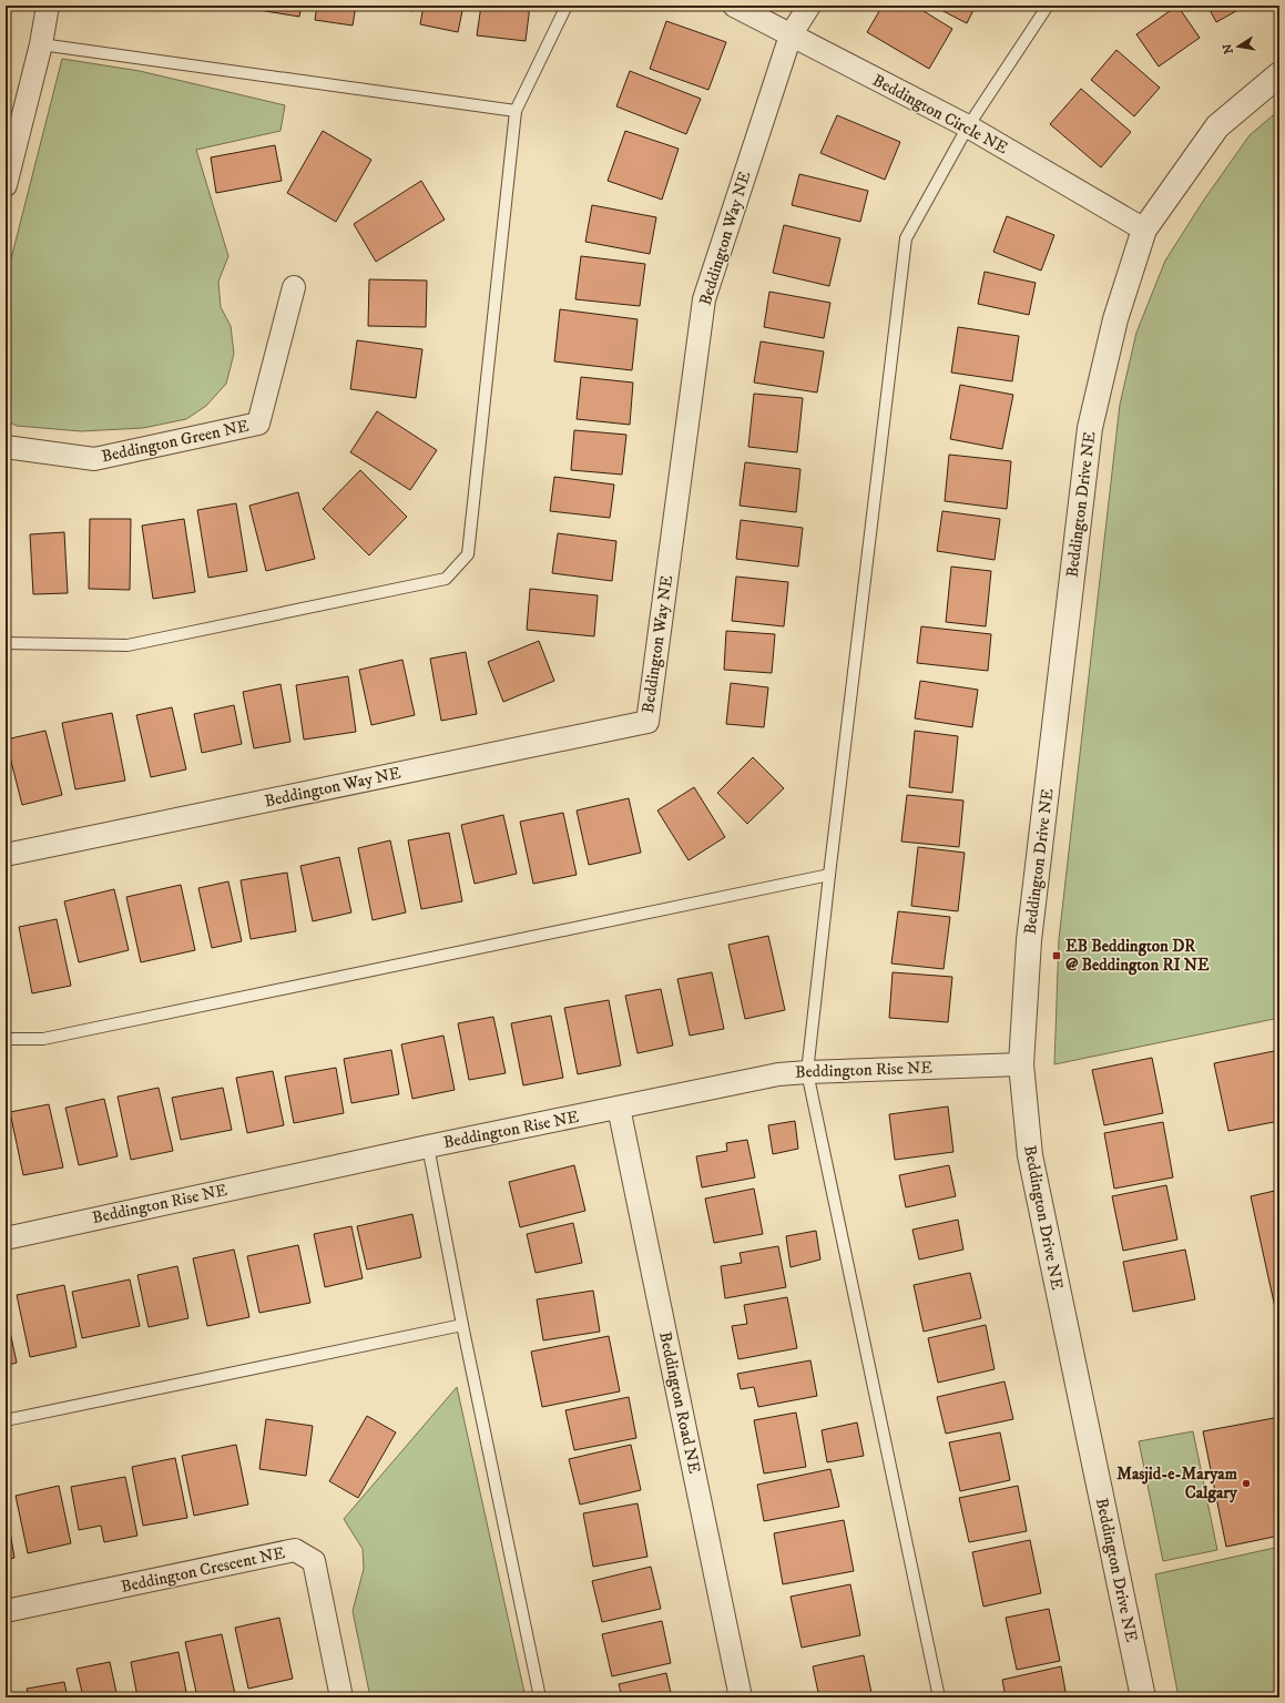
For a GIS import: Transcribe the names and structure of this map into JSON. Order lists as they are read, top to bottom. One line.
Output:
{"streets":{"street":["Beddington Circle NE","Beddington Way NE","Beddington Green NE","Beddington Drive NE","Beddington Rise NE","Beddington Road NE","Beddington Crescent NE"]},"crossings":[["Beddington Circle NE","Beddington Way NE"],["Beddington Circle NE","Beddington Drive NE"],["Beddington Drive NE","Beddington Rise NE"],["Beddington Rise NE","Beddington Road NE"]],"places":{"transit":["EB Beddington DR @ Beddington RI NE"],"other":["Masjid-e-Maryam Calgary"]},"north":"left"}
